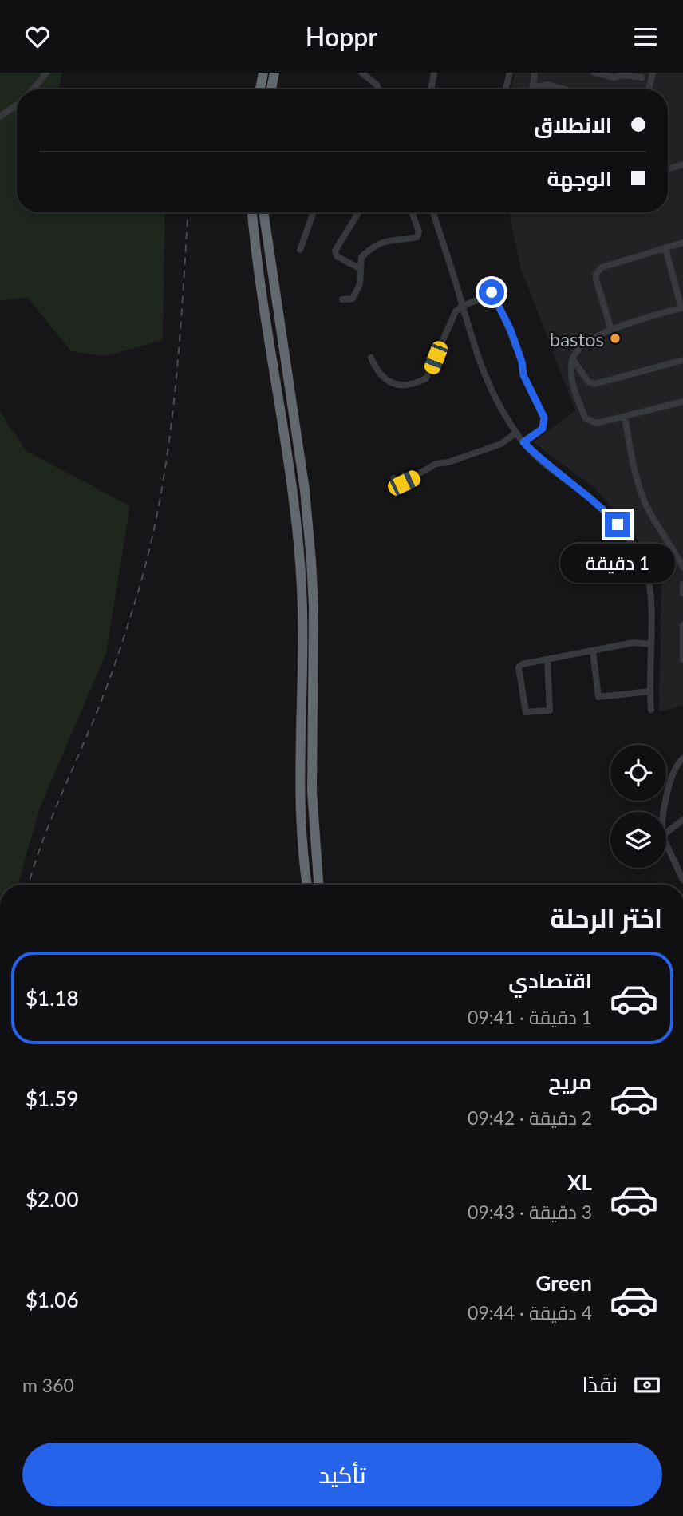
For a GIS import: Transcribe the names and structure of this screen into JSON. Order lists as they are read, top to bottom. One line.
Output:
{"places":["bastos"],"page":{"header":"Hoppr","banner":["الانطلاق","الوجهة"],"bubble":"1 دقيقة","heading":"اختر الرحلة","list":[{"name":"اقتصادي","note":"1 دقيقة · 09:41","value":"$1.18"},{"name":"مريح","note":"2 دقيقة · 09:42","value":"$1.59"},{"name":"XL","note":"3 دقيقة · 09:43","value":"$2.00"},{"name":"Green","note":"4 دقيقة · 09:44","value":"$1.06"}],"pay":["نقدًا","360 m"],"buttons":"تأكيد"}}
